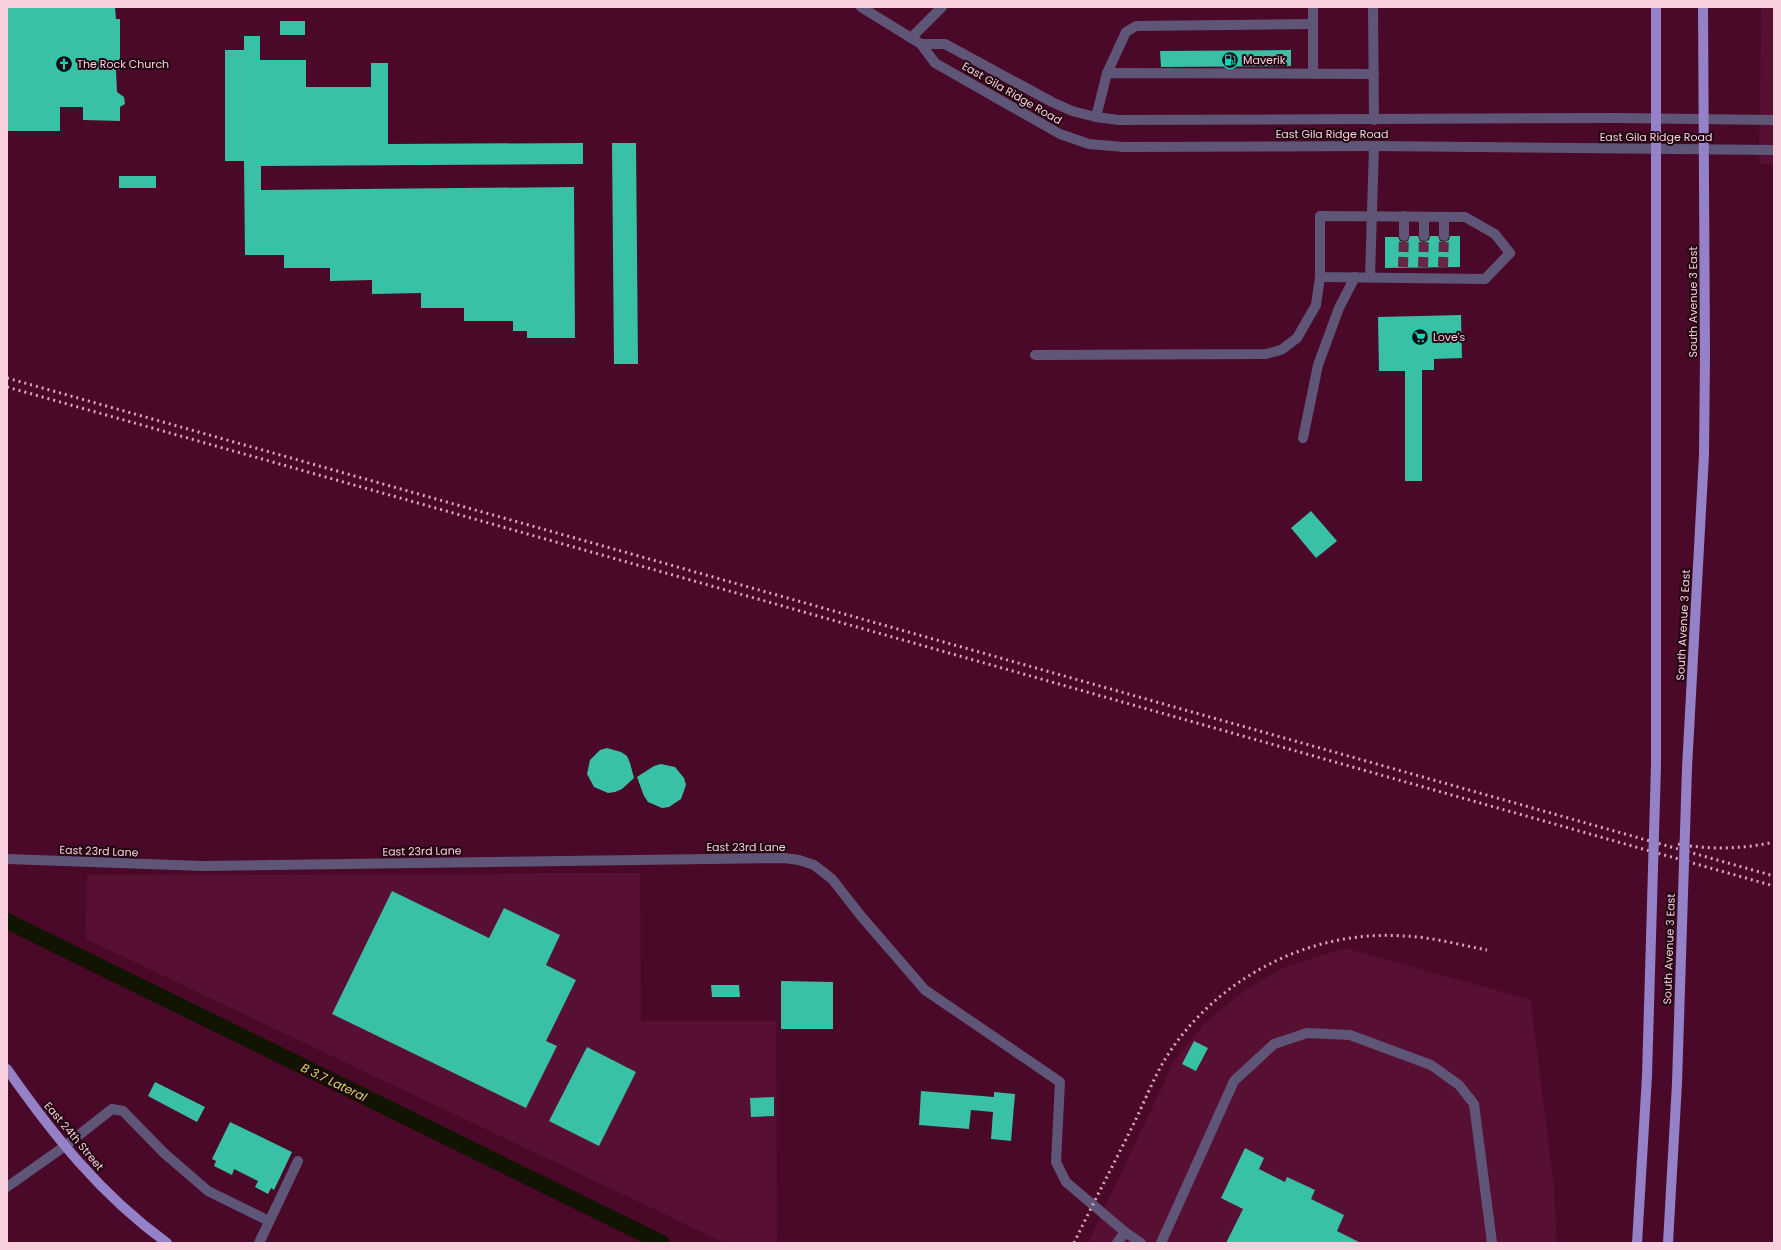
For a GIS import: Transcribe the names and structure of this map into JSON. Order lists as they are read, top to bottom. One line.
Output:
{"streets":{"main road":["South Avenue 3 East","East 24th Street"],"street":["East Gila Ridge Road","East 23rd Lane"]},"crossings":[["East Gila Ridge Road","South Avenue 3 East"]],"water":["B 3.7 Lateral"],"places":{"fuel station":["Maverik"],"church":["The Rock Church"],"supermarket":["Love's"]}}
